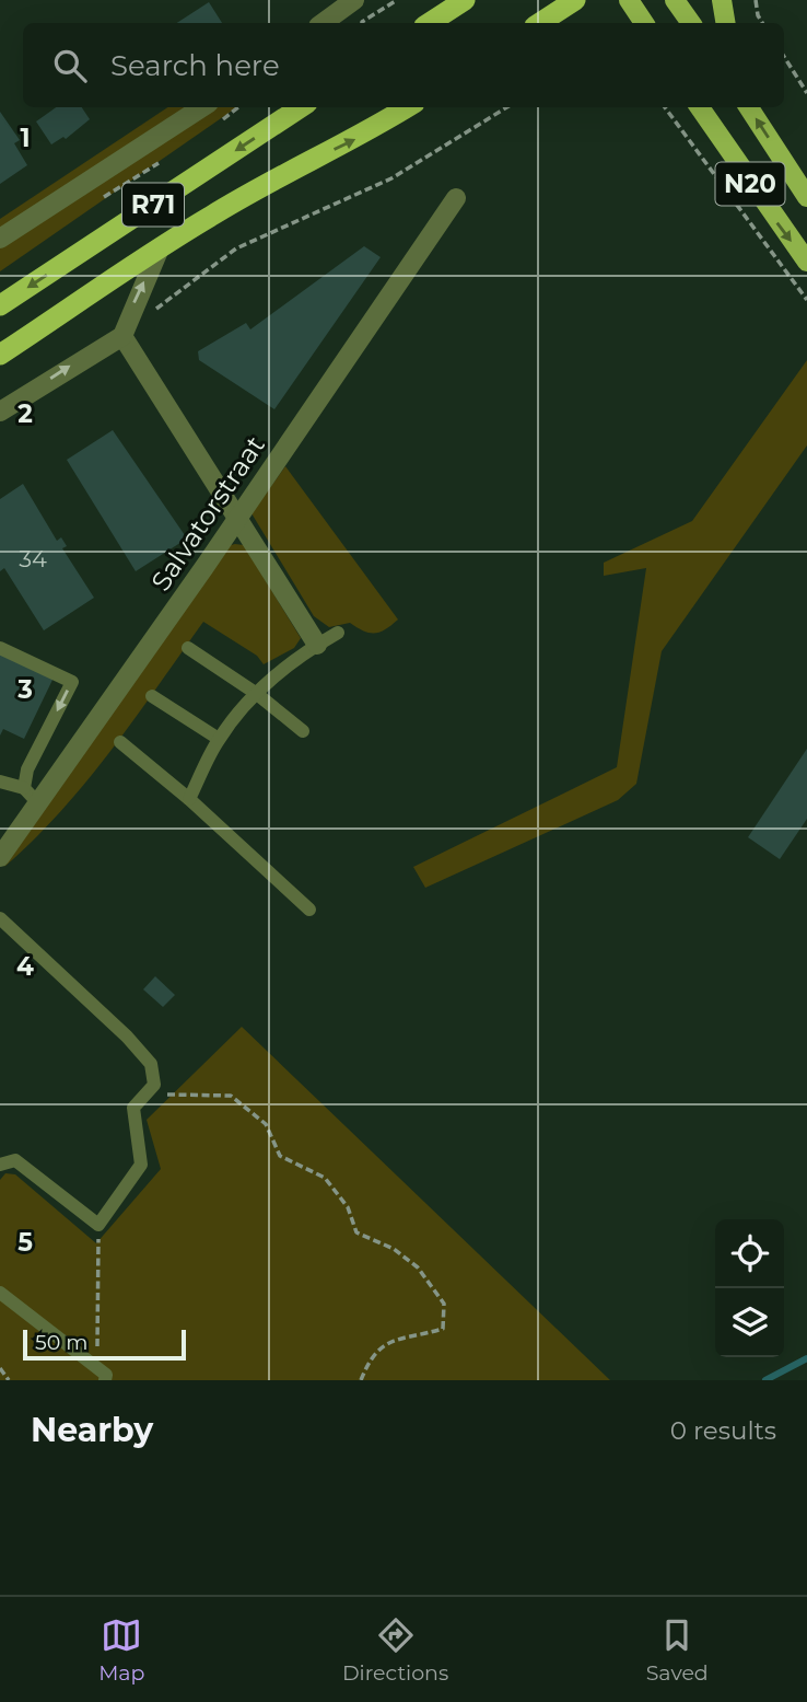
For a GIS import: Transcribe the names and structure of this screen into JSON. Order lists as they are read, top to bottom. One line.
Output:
{"streets":{"highway":["R71"],"main road":["N20"],"street":["Salvatorstraat"]},"house_numbers":["34"],"scale_bar":"50 m","page":{"search":"Search here","scale":"50 m","heading":["Nearby","0 results"],"nav":["Map","Directions","Saved"]},"grid":{"rows":["1","2","3","4","5"]}}
